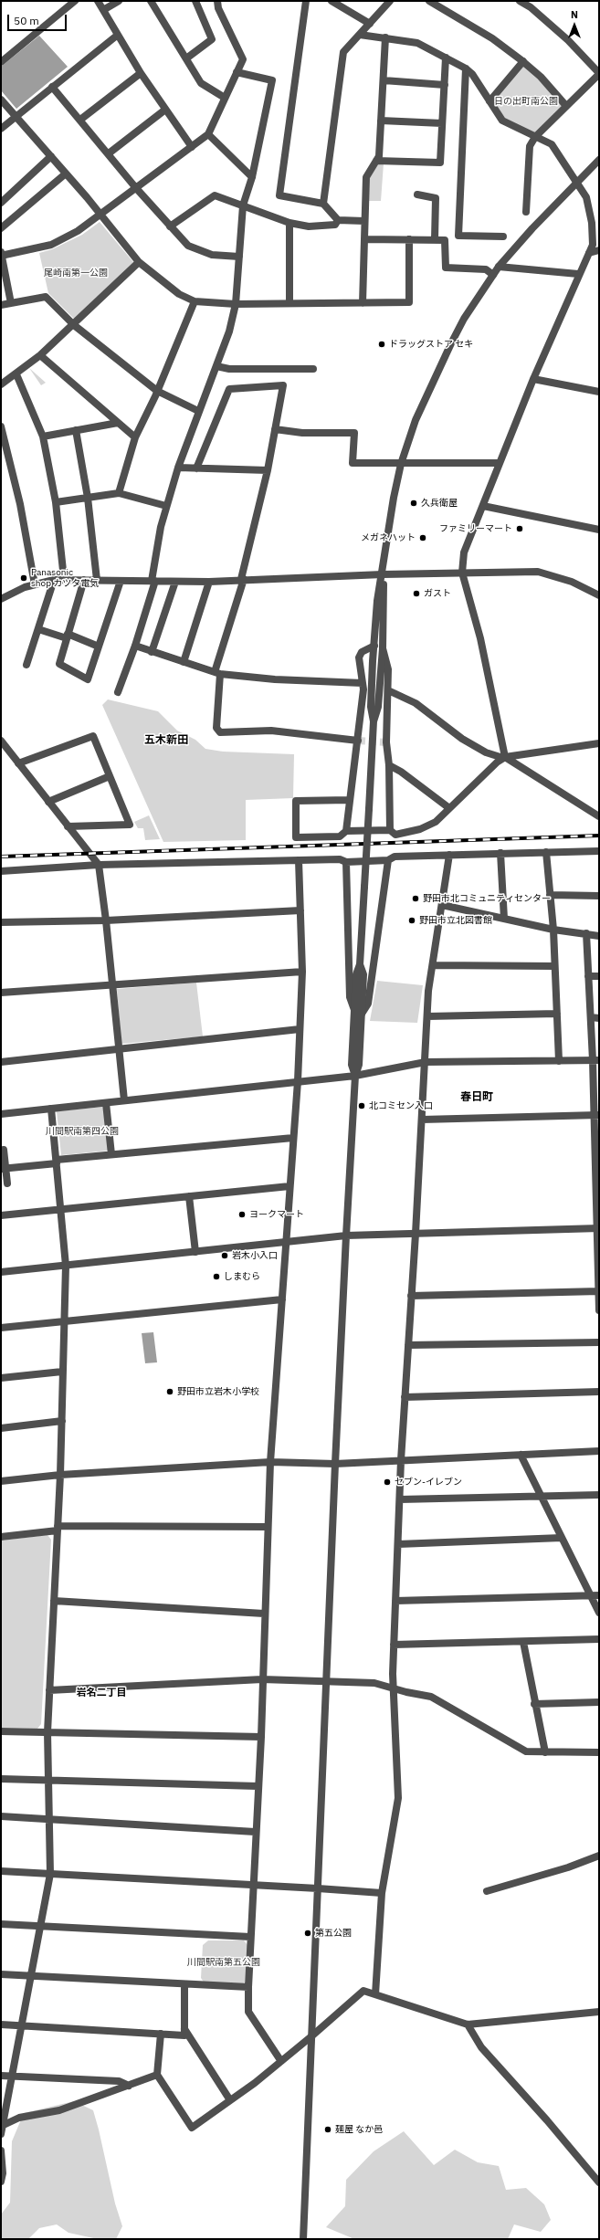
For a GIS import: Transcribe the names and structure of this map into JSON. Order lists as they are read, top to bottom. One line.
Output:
{"districts":["五木新田","春日町","岩名二丁目"],"parks":["日の出町南公園","尾崎南第一公園","川間駅南第四公園","川間駅南第五公園"],"places":["ドラッグストア セキ","久兵衛屋","ファミリーマート","メガネハット","Panasonic shop カツタ電気","ガスト","野田市北コミュニティセンター","野田市立北図書館","北コミセン入口","ヨークマート","岩木小入口","しまむら","野田市立岩木小学校","セブン-イレブン","第五公園","麺屋 なか邑"],"scale_bar":"50 m","north":"top"}
